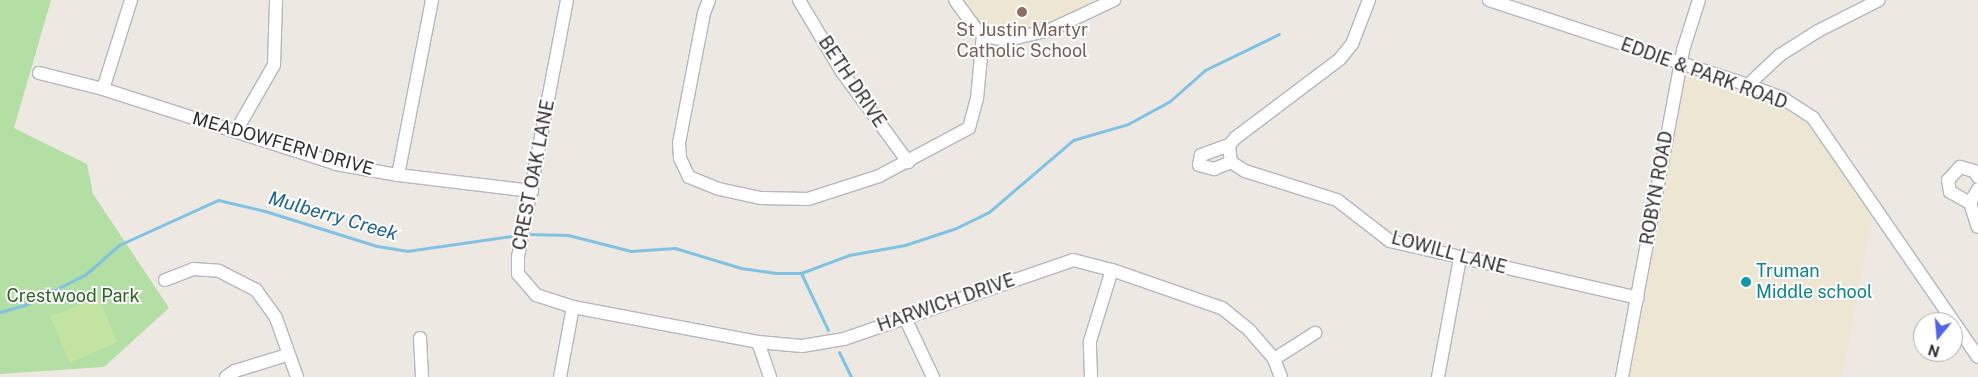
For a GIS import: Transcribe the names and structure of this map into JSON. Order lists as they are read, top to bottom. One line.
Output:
{"streets":{"street":["EDDIE & PARK ROAD","BETH DRIVE","MEADOWFERN DRIVE","CREST OAK LANE","ROBYN ROAD","LOWILL LANE","HARWICH DRIVE"]},"crossings":[["EDDIE & PARK ROAD","ROBYN ROAD"],["MEADOWFERN DRIVE","CREST OAK LANE"],["CREST OAK LANE","HARWICH DRIVE"],["ROBYN ROAD","LOWILL LANE"]],"water":["Mulberry Creek"],"parks":["Crestwood Park"],"places":["St Justin Martyr Catholic School","Truman Middle school"],"north":"bottom"}
